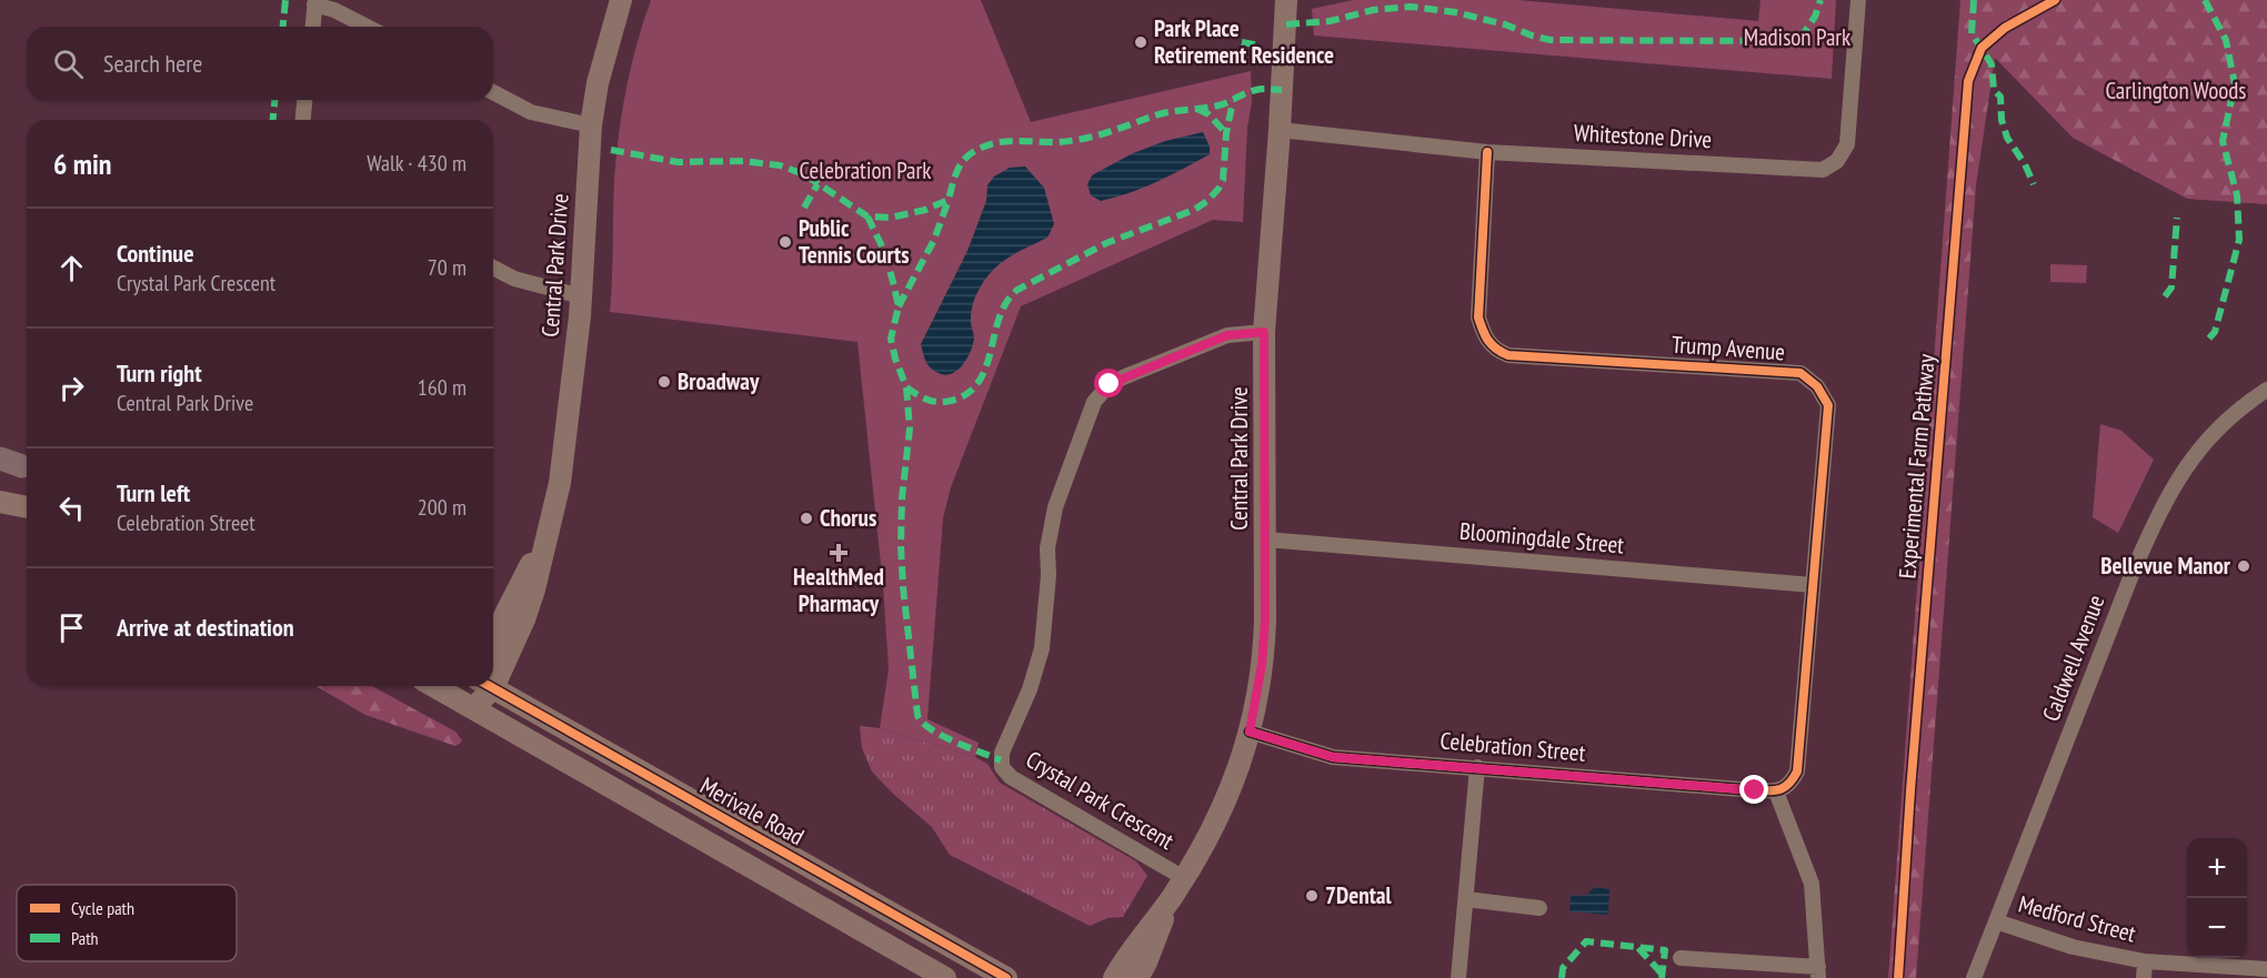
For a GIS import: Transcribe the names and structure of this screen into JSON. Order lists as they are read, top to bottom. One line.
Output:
{"streets":{"street":["Whitestone Drive","Central Park Drive","Trump Avenue","Bloomingdale Street","Caldwell Avenue","Celebration Street","Crystal Park Crescent","Merivale Road","Medford Street"],"cycle path":["Experimental Farm Pathway"]},"crossings":[["Whitestone Drive","Central Park Drive"],["Whitestone Drive","Trump Avenue"],["Central Park Drive","Bloomingdale Street"],["Central Park Drive","Celebration Street"],["Central Park Drive","Crystal Park Crescent"],["Central Park Drive","Merivale Road"],["Trump Avenue","Bloomingdale Street"],["Trump Avenue","Celebration Street"],["Caldwell Avenue","Medford Street"]],"parks":["Madison Park","Carlington Woods","Celebration Park"],"places":{"other":["Park Place Retirement Residence","Public Tennis Courts","Broadway","Chorus","Bellevue Manor","7Dental"],"health":["HealthMed Pharmacy"]},"legend":["Cycle path","Path"],"page":{"search":"Search here","heading":["6 min","Walk · 430 m"],"list":[["Continue","Crystal Park Crescent","70 m"],["Turn right","Central Park Drive","160 m"],["Turn left","Celebration Street","200 m"],"Arrive at destination"],"map_buttons":["+","−"]}}
